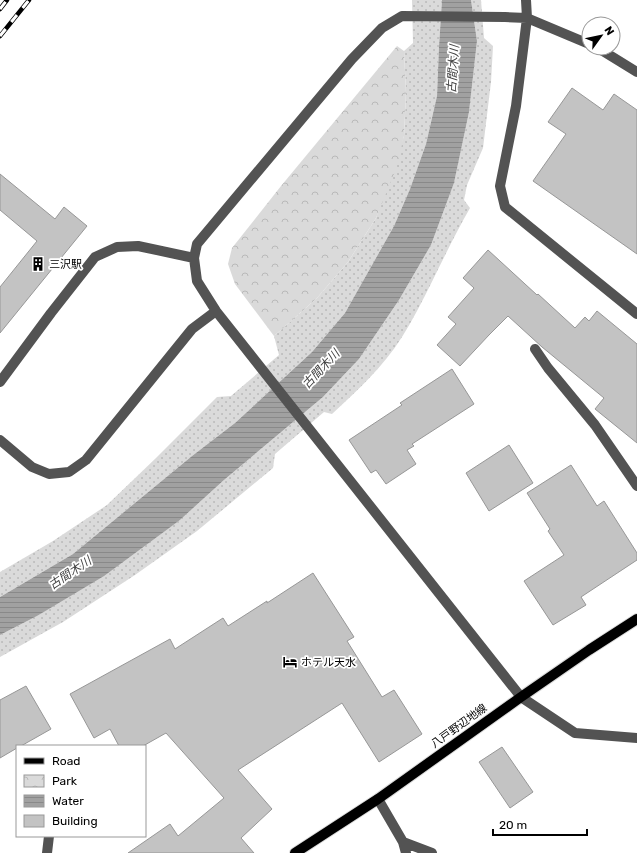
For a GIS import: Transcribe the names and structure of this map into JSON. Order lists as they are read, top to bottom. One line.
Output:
{"streets":{"main road":["八戸野辺地線"]},"water":["古間木川"],"places":{"building":["三沢駅"],"hotel":["ホテル天水"]},"legend":["Road","Park","Water","Building"],"scale_bar":"20 m","north":"top right"}
